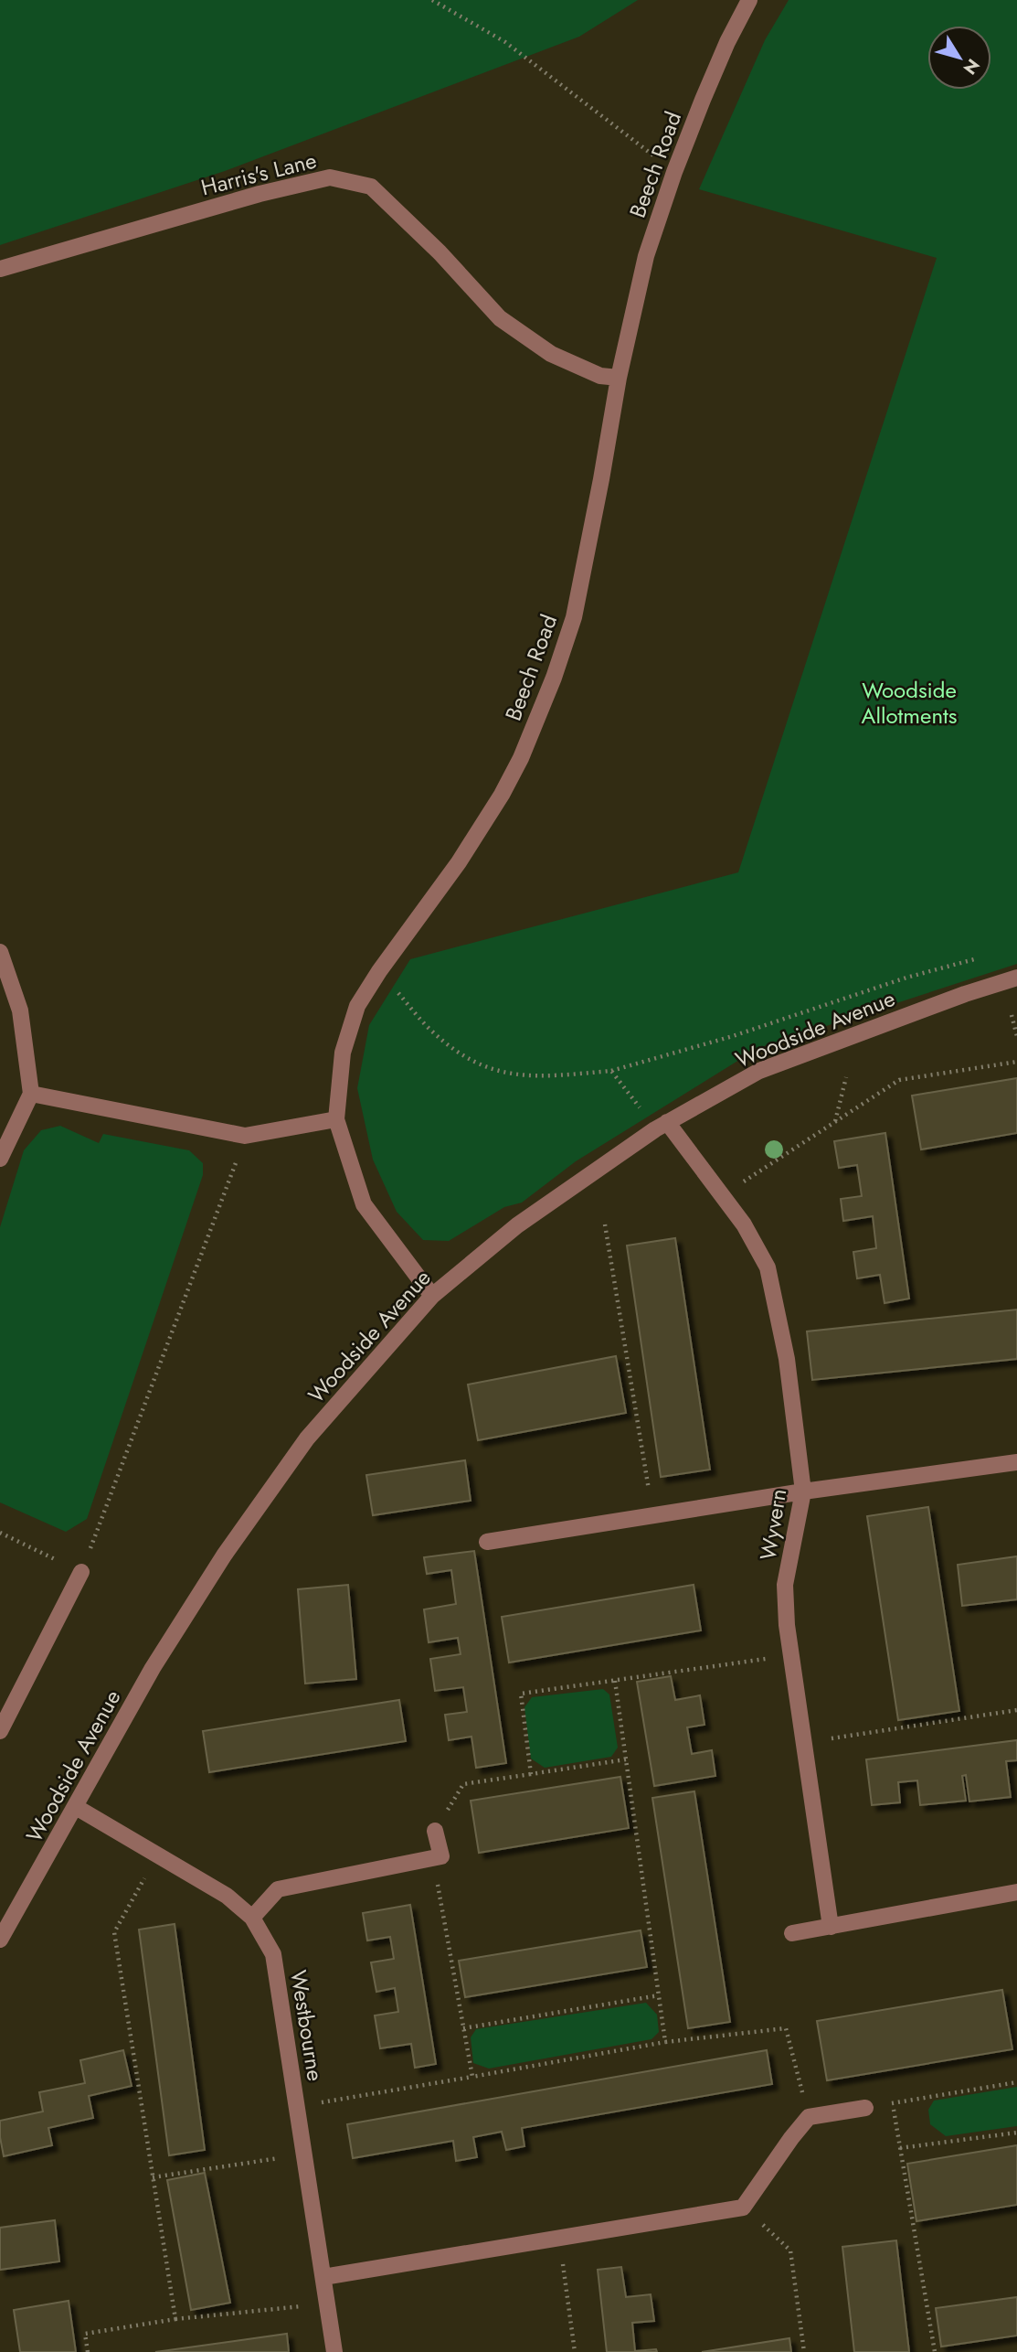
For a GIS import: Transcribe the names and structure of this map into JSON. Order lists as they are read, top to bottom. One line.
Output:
{"streets":{"street":["Beech Road","Harris's Lane","Woodside Avenue","Wyvern","Westbourne"]},"crossings":[["Beech Road","Harris's Lane"],["Beech Road","Woodside Avenue"],["Woodside Avenue","Wyvern"],["Woodside Avenue","Westbourne"]],"parks":["Woodside Allotments"],"north":"bottom right"}
